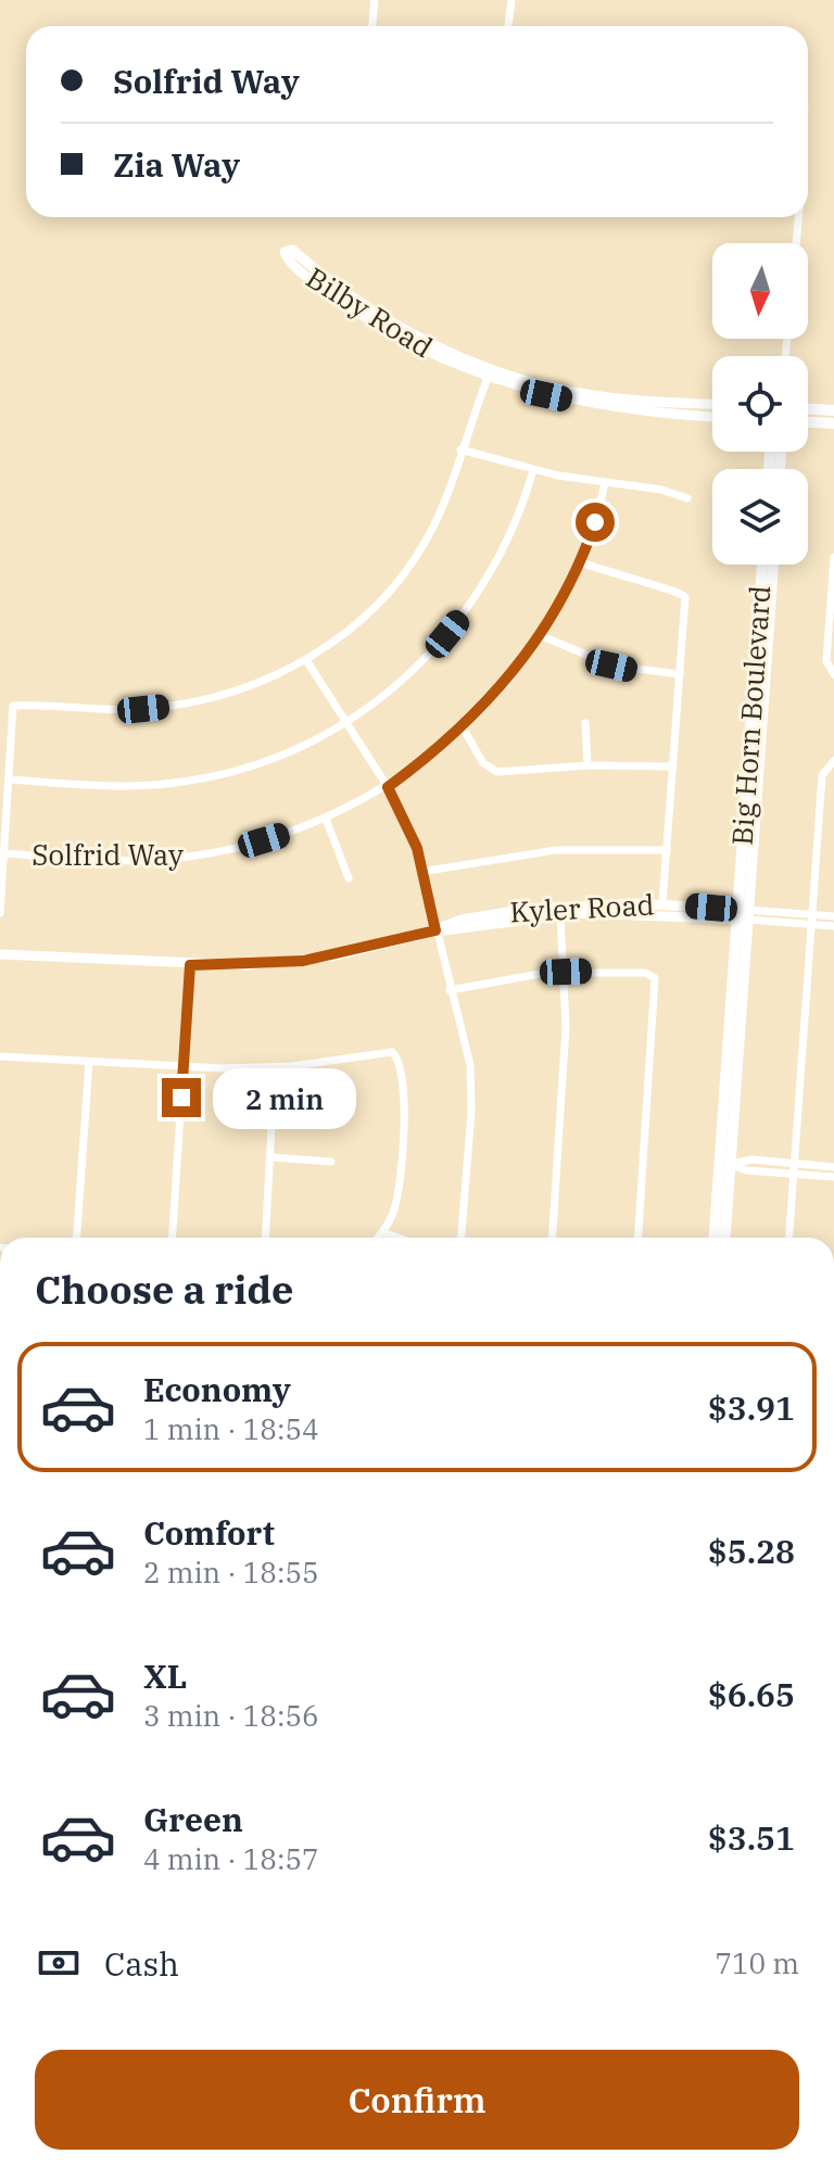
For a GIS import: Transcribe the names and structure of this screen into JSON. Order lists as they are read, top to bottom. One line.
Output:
{"streets":{"main road":["Big Horn Boulevard"],"street":["Bilby Road","Solfrid Way","Kyler Road"]},"crossings":[["Big Horn Boulevard","Kyler Road"]],"north":"bottom","page":{"banner":["Solfrid Way","Zia Way"],"bubble":"2 min","heading":"Choose a ride","list":[{"name":"Economy","note":"1 min · 18:54","value":"$3.91"},{"name":"Comfort","note":"2 min · 18:55","value":"$5.28"},{"name":"XL","note":"3 min · 18:56","value":"$6.65"},{"name":"Green","note":"4 min · 18:57","value":"$3.51"}],"pay":["Cash","710 m"],"buttons":"Confirm"}}
